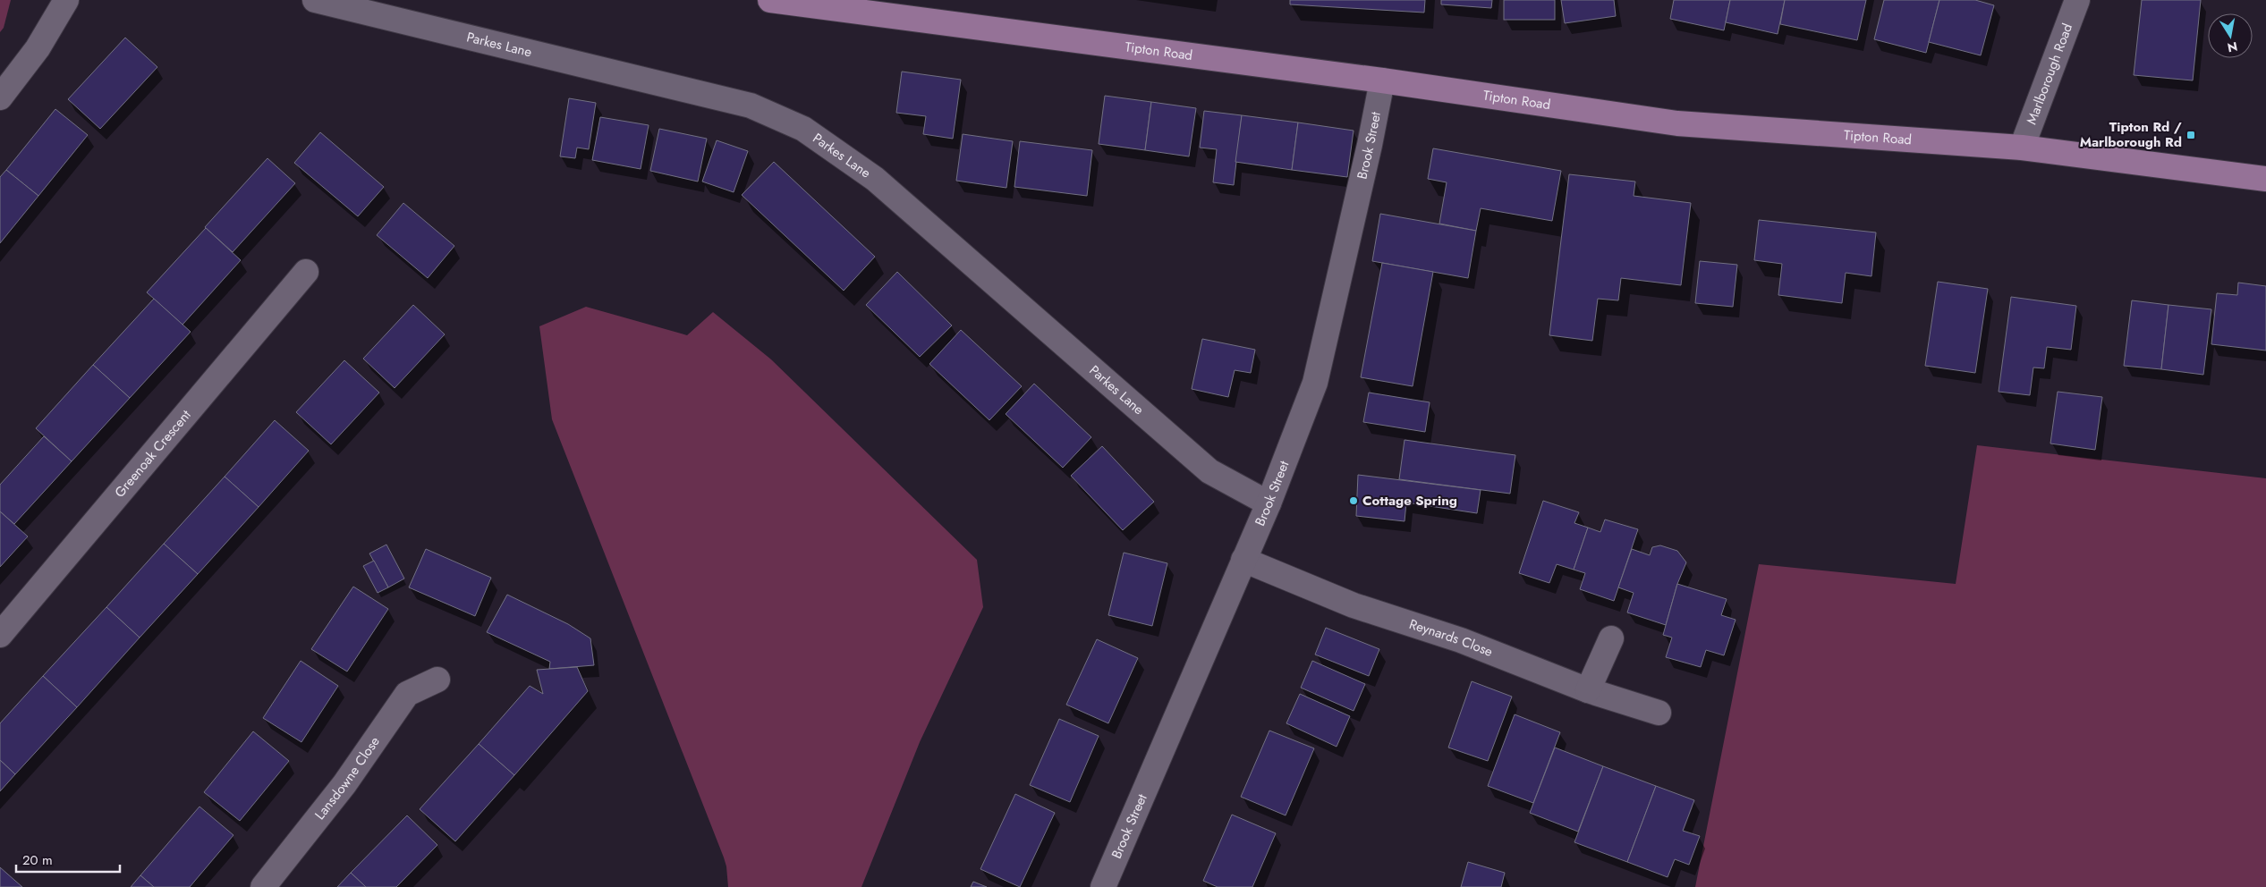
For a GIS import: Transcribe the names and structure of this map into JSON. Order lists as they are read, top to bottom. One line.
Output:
{"streets":{"main road":["Tipton Road"],"street":["Parkes Lane","Marlborough Road","Brook Street","Greenoak Crescent","Reynards Close","Lansdowne Close"]},"crossings":[["Parkes Lane","Brook Street"],["Tipton Road","Marlborough Road"],["Tipton Road","Brook Street"],["Brook Street","Reynards Close"]],"places":{"transit":["Tipton Rd / Marlborough Rd"],"other":["Cottage Spring"]},"scale_bar":"20 m","north":"bottom"}
